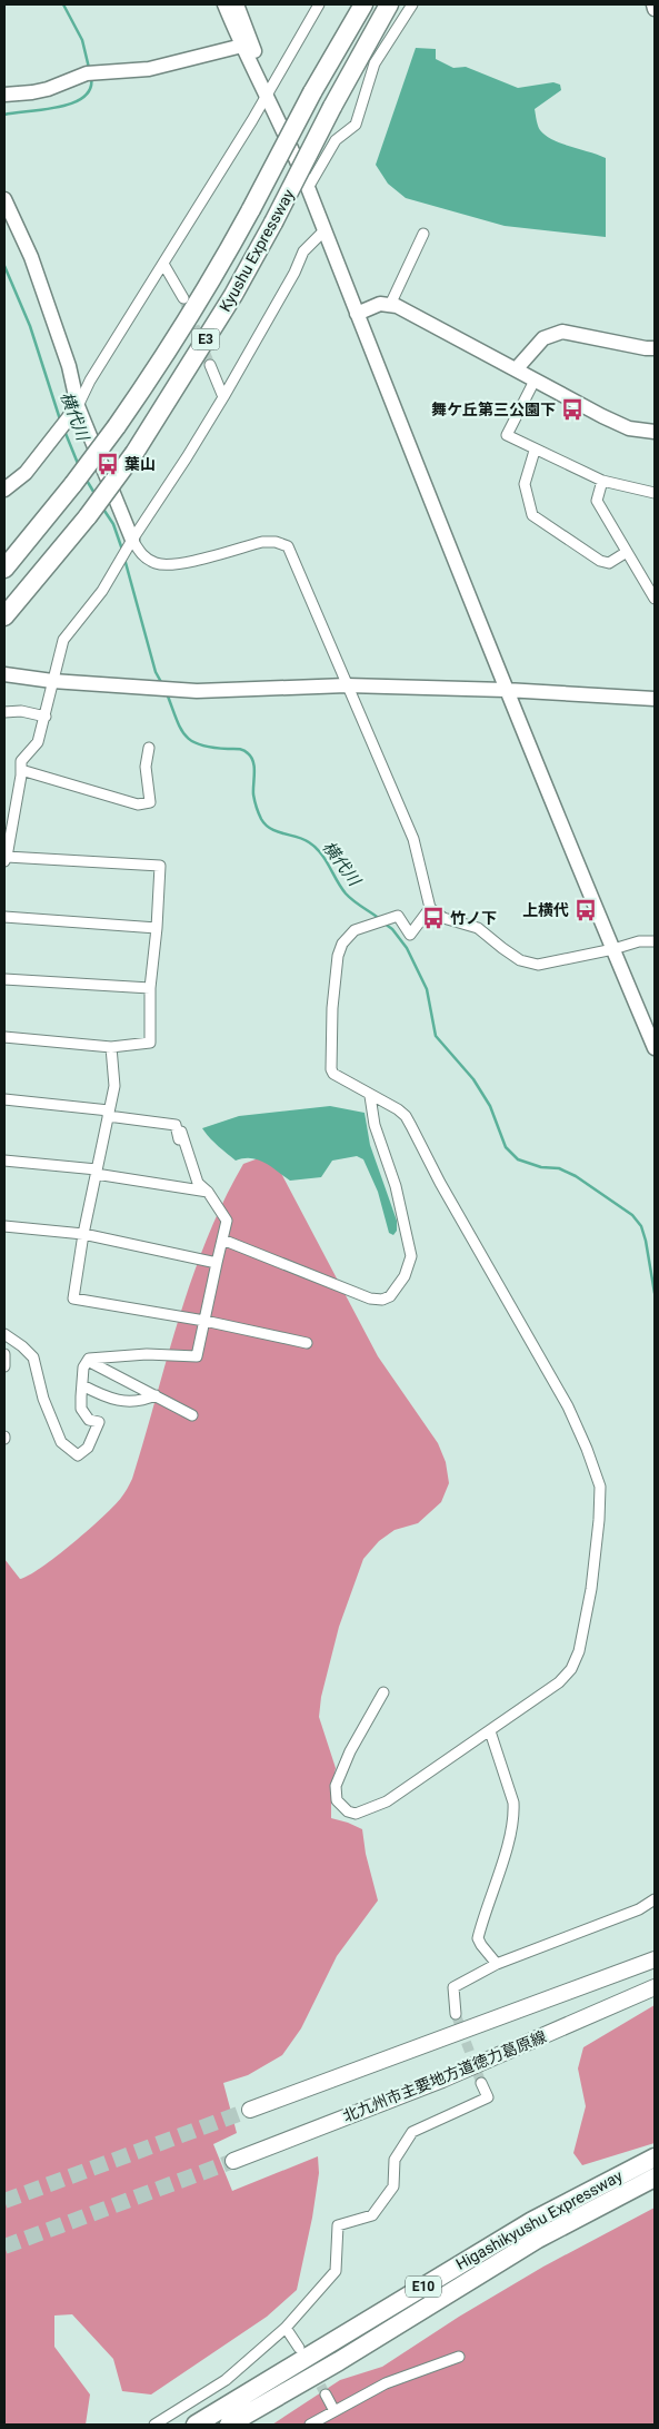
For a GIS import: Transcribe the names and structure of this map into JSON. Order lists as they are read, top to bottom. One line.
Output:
{"streets":{"highway":["Kyushu Expressway","E3","Higashikyushu Expressway","E10"],"main road":["北九州市主要地方道徳力葛原線"]},"water":["横代川"],"places":{"bus stop":["舞ケ丘第三公園下","葉山","上横代","竹ノ下"]}}
